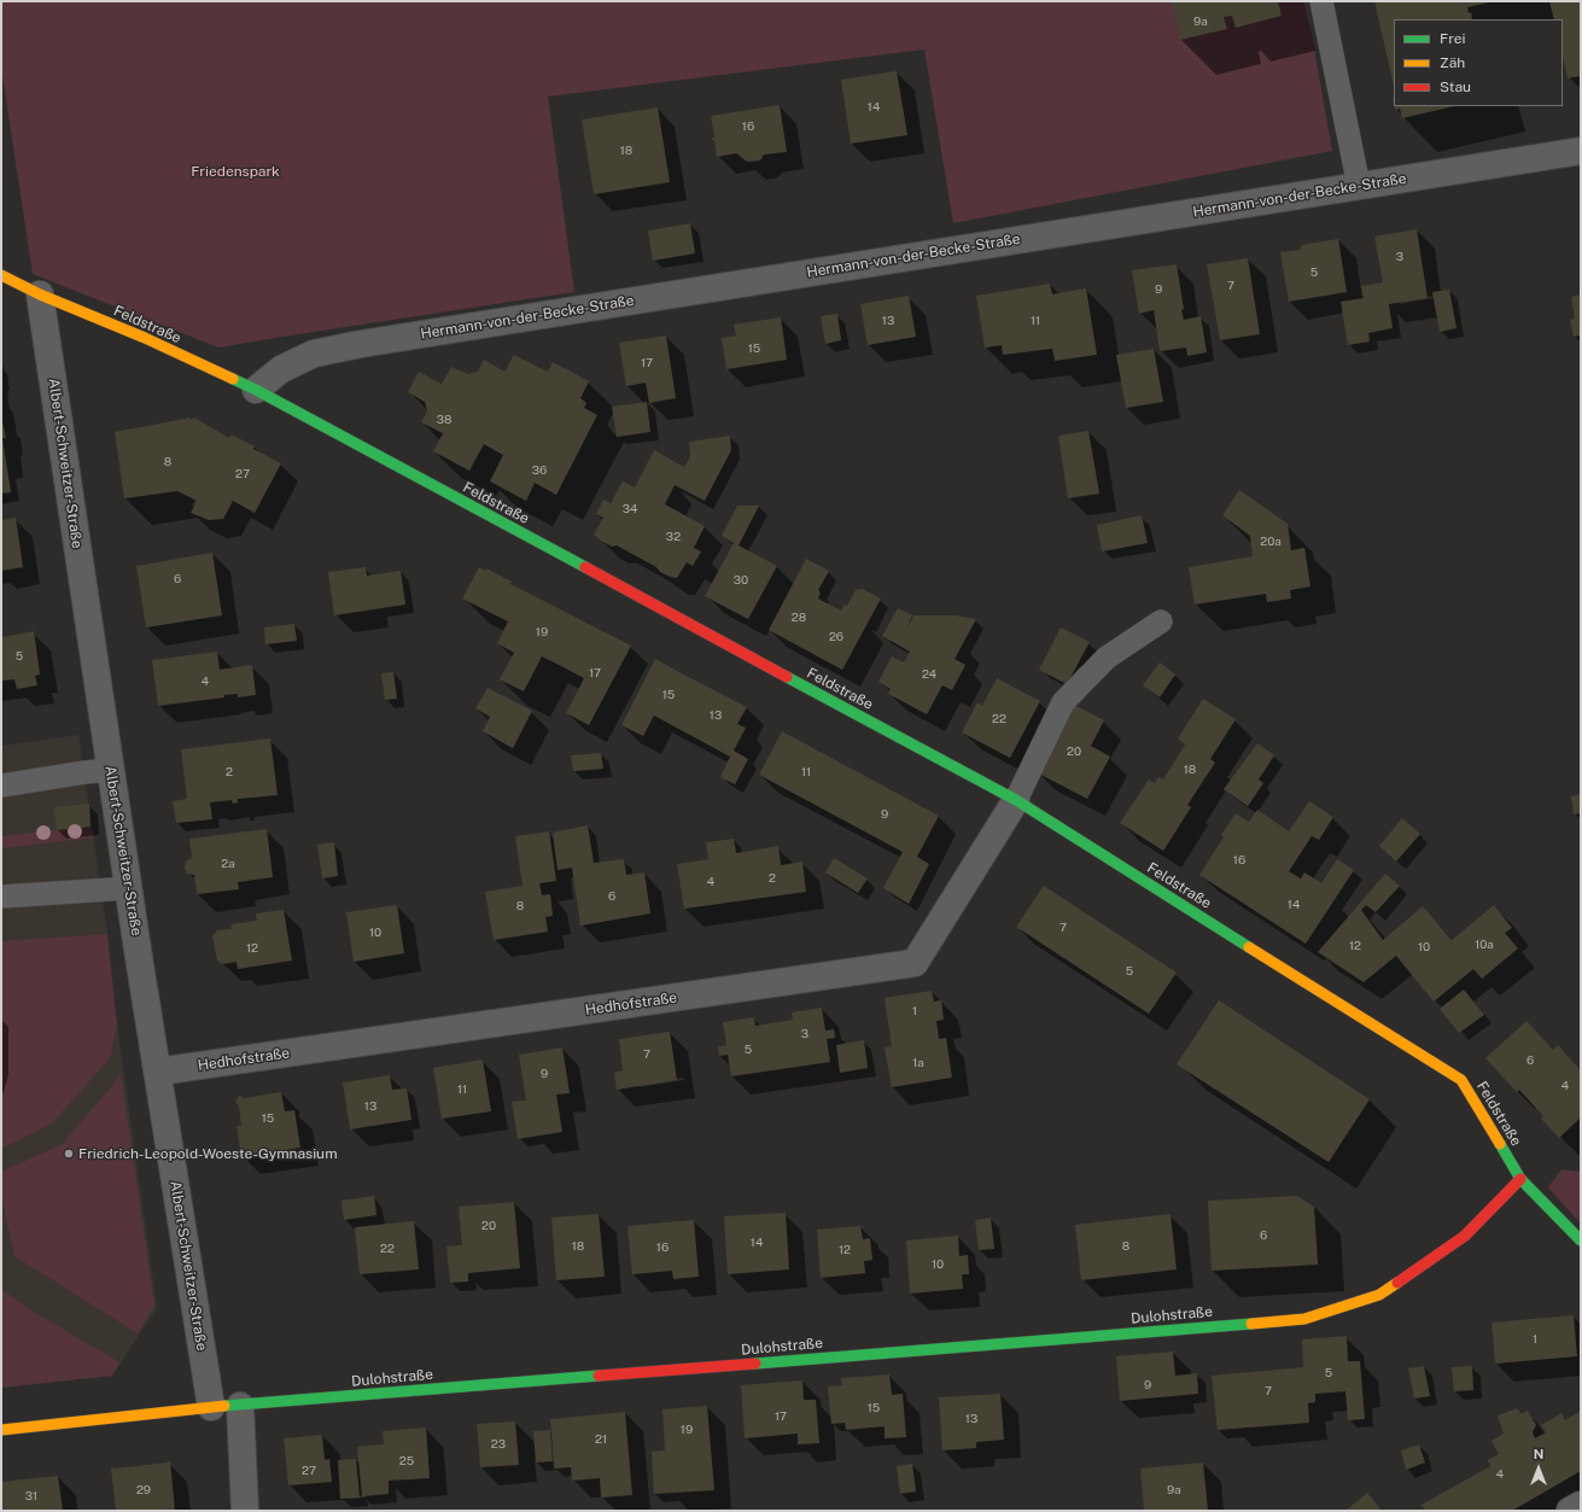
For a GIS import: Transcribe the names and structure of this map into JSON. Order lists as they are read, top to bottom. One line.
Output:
{"streets":{"street":["Hermann-von-der-Becke-Straße","Feldstraße","Albert-Schweitzer-Straße","Hedhofstraße","Dulohstraße"]},"crossings":[["Hermann-von-der-Becke-Straße","Feldstraße"],["Feldstraße","Albert-Schweitzer-Straße"],["Feldstraße","Hedhofstraße"],["Feldstraße","Dulohstraße"],["Albert-Schweitzer-Straße","Hedhofstraße"],["Albert-Schweitzer-Straße","Dulohstraße"]],"parks":["Friedenspark"],"places":["Friedrich-Leopold-Woeste-Gymnasium"],"house_numbers":["9a","14","16","18","3","5","7","9","13","11","15","17","38","8","36","27","34","32","20a","6","30","28","19","26","5","17","24","4","15","13","22","20","18","2","11","9","16","2a","2","4","6","14","8","7","10","10a","12","10","12","5","1","3","5","7","6","1a","9","4","11","13","15","20","6","14","18","8","16","22","12","10","1","5","9","7","15","17","13","19","21","23","25","27","4","29","9a","31"],"legend":["Frei","Zäh","Stau"],"north":"top"}
